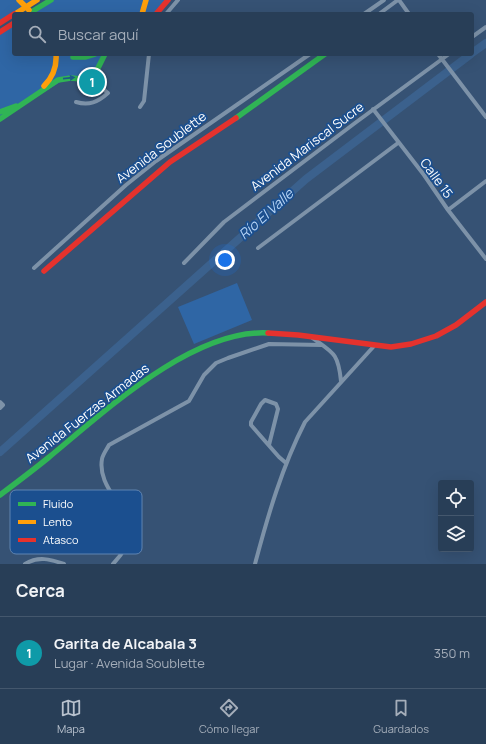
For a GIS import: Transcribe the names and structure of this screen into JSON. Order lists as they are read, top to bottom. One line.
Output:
{"streets":{"main road":["Avenida Fuerzas Armadas"],"street":["Avenida Mariscal Sucre","Avenida Soublette","Calle 15"]},"crossings":[["Avenida Mariscal Sucre","Calle 15"]],"water":["Río El Valle"],"legend":["Fluido","Lento","Atasco"],"page":{"search":"Buscar aquí","pins":"1","heading":"Cerca","list":[{"mark":"1","name":"Garita de Alcabala 3","note":"Lugar · Avenida Soublette","value":"350 m"}],"nav":["Mapa","Cómo llegar","Guardados"]}}
